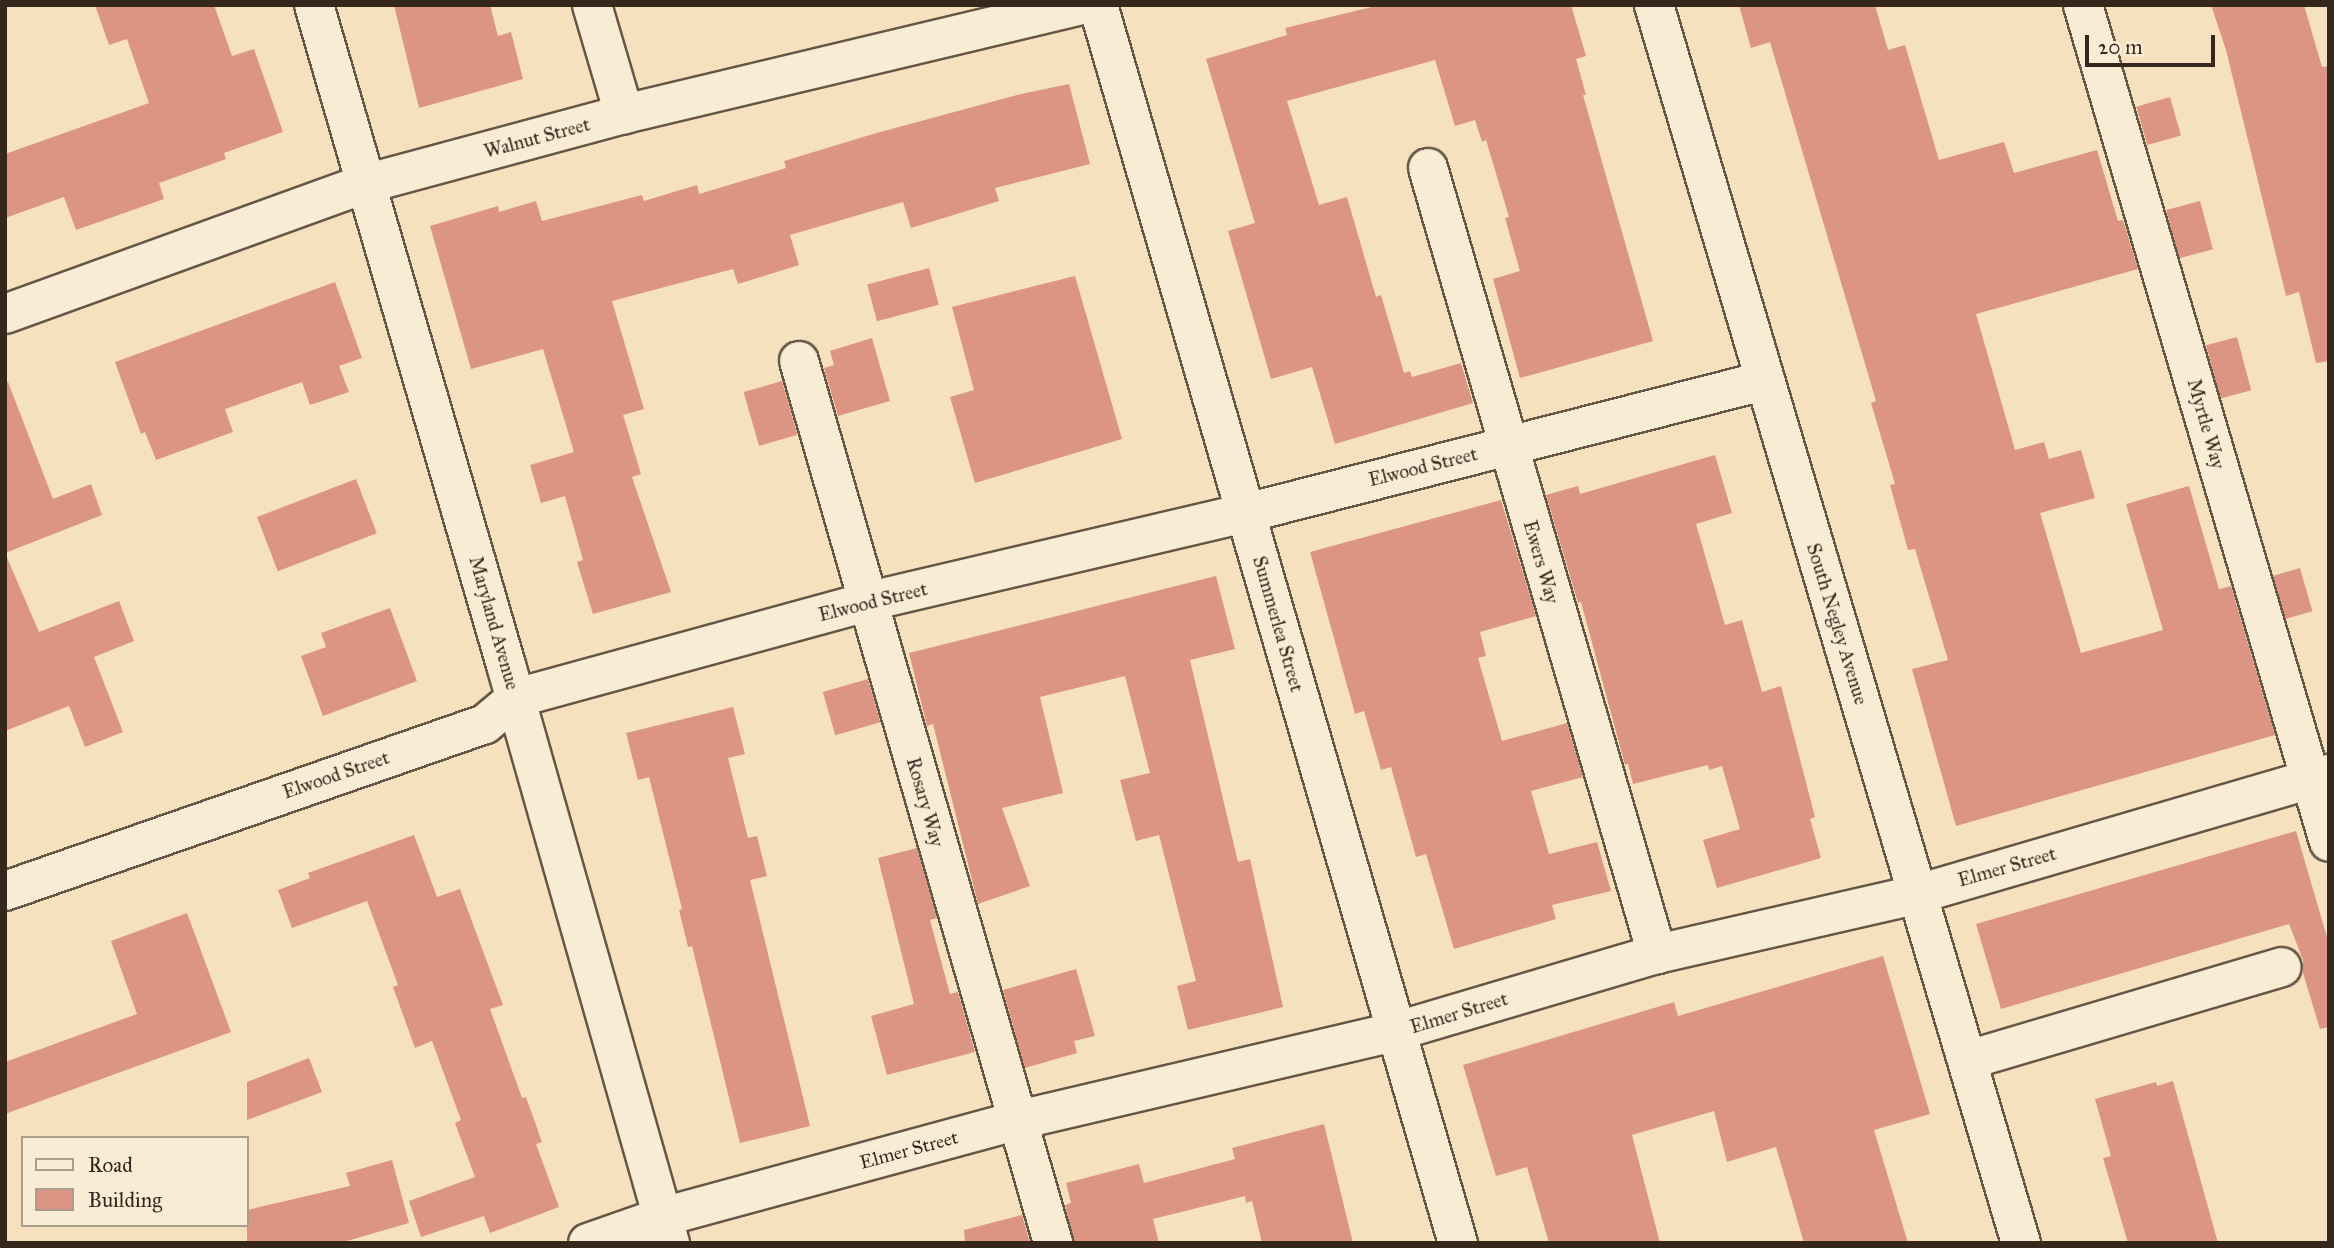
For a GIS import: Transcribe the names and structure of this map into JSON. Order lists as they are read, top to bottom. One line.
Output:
{"streets":{"street":["Walnut Street","Myrtle Way","Elwood Street","Ewers Way","Maryland Avenue","Summerlea Street","South Negley Avenue","Rosary Way","Elmer Street"]},"crossings":[["Walnut Street","Maryland Avenue"],["Myrtle Way","Elmer Street"],["Elwood Street","Ewers Way"],["Elwood Street","Maryland Avenue"],["Elwood Street","Summerlea Street"],["Elwood Street","South Negley Avenue"],["Elwood Street","Rosary Way"],["Ewers Way","Elmer Street"],["Maryland Avenue","Elmer Street"],["Summerlea Street","Elmer Street"],["South Negley Avenue","Elmer Street"],["Rosary Way","Elmer Street"]],"legend":["Road","Building"],"scale_bar":"20 m"}
